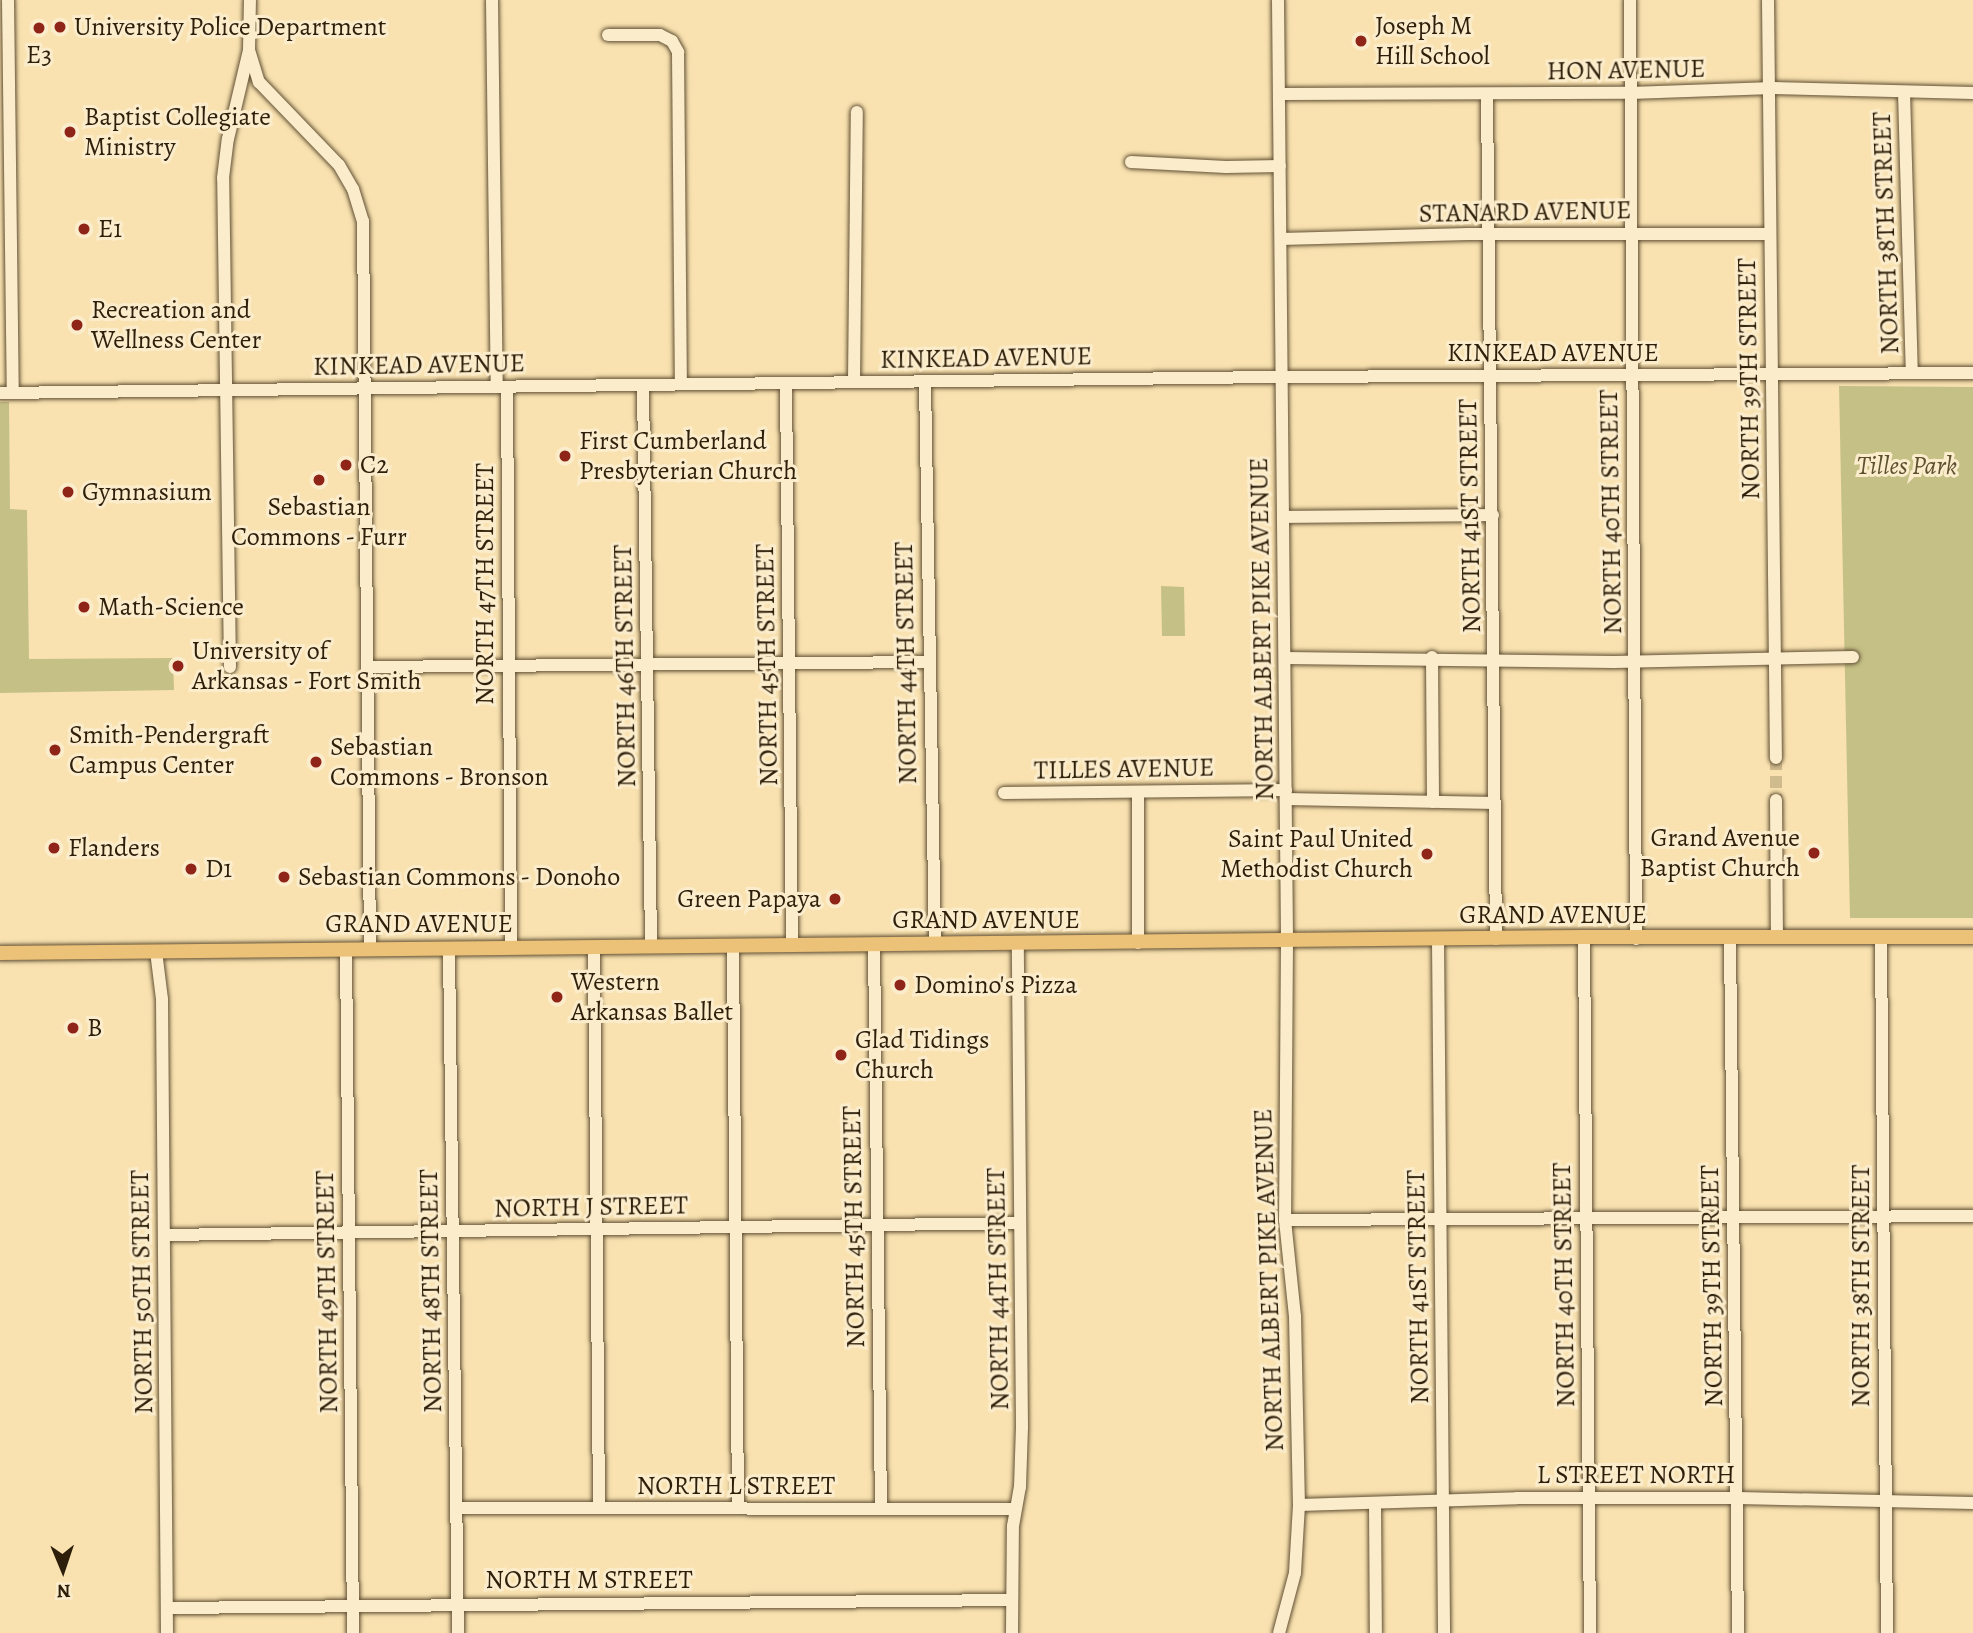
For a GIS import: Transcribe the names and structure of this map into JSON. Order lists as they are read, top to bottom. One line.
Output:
{"streets":{"main road":["GRAND AVENUE"],"street":["HON AVENUE","STANARD AVENUE","NORTH 38TH STREET","KINKEAD AVENUE","NORTH 39TH STREET","NORTH 40TH STREET","NORTH 41ST STREET","NORTH 47TH STREET","NORTH ALBERT PIKE AVENUE","NORTH 44TH STREET","NORTH 45TH STREET","NORTH 46TH STREET","TILLES AVENUE","NORTH J STREET","NORTH 48TH STREET","NORTH 50TH STREET","NORTH 49TH STREET","L STREET NORTH","NORTH L STREET","NORTH M STREET"]},"crossings":[["HON AVENUE","NORTH 38TH STREET"],["HON AVENUE","NORTH 39TH STREET"],["HON AVENUE","NORTH 40TH STREET"],["HON AVENUE","NORTH 41ST STREET"],["HON AVENUE","NORTH ALBERT PIKE AVENUE"],["STANARD AVENUE","NORTH 39TH STREET"],["STANARD AVENUE","NORTH 40TH STREET"],["STANARD AVENUE","NORTH 41ST STREET"],["STANARD AVENUE","NORTH ALBERT PIKE AVENUE"],["NORTH 38TH STREET","KINKEAD AVENUE"],["NORTH 38TH STREET","GRAND AVENUE"],["NORTH 38TH STREET","L STREET NORTH"],["KINKEAD AVENUE","NORTH 39TH STREET"],["KINKEAD AVENUE","NORTH 40TH STREET"],["KINKEAD AVENUE","NORTH 41ST STREET"],["KINKEAD AVENUE","NORTH 47TH STREET"],["KINKEAD AVENUE","NORTH ALBERT PIKE AVENUE"],["KINKEAD AVENUE","NORTH 44TH STREET"],["KINKEAD AVENUE","NORTH 45TH STREET"],["KINKEAD AVENUE","NORTH 46TH STREET"],["NORTH 39TH STREET","GRAND AVENUE"],["NORTH 39TH STREET","L STREET NORTH"],["NORTH 40TH STREET","GRAND AVENUE"],["NORTH 40TH STREET","L STREET NORTH"],["NORTH 41ST STREET","TILLES AVENUE"],["NORTH 41ST STREET","GRAND AVENUE"],["NORTH 41ST STREET","L STREET NORTH"],["NORTH 47TH STREET","GRAND AVENUE"],["NORTH ALBERT PIKE AVENUE","TILLES AVENUE"],["NORTH ALBERT PIKE AVENUE","GRAND AVENUE"],["NORTH ALBERT PIKE AVENUE","L STREET NORTH"],["NORTH 44TH STREET","GRAND AVENUE"],["NORTH 44TH STREET","NORTH J STREET"],["NORTH 44TH STREET","NORTH L STREET"],["NORTH 44TH STREET","NORTH M STREET"],["NORTH 45TH STREET","GRAND AVENUE"],["NORTH 45TH STREET","NORTH J STREET"],["NORTH 45TH STREET","NORTH L STREET"],["NORTH 46TH STREET","GRAND AVENUE"],["GRAND AVENUE","NORTH 48TH STREET"],["GRAND AVENUE","NORTH 50TH STREET"],["GRAND AVENUE","NORTH 49TH STREET"],["NORTH J STREET","NORTH 48TH STREET"],["NORTH J STREET","NORTH 50TH STREET"],["NORTH J STREET","NORTH 49TH STREET"],["NORTH 48TH STREET","NORTH L STREET"],["NORTH 48TH STREET","NORTH M STREET"],["NORTH 50TH STREET","NORTH M STREET"],["NORTH 49TH STREET","NORTH M STREET"]],"parks":["Tilles Park"],"places":["University Police Department","E3","Joseph M Hill School","Baptist Collegiate Ministry","E1","Recreation and Wellness Center","First Cumberland Presbyterian Church","C2","Sebastian Commons - Furr","Gymnasium","Math-Science","University of Arkansas - Fort Smith","Smith-Pendergraft Campus Center","Sebastian Commons - Bronson","Flanders","Grand Avenue Baptist Church","Saint Paul United Methodist Church","D1","Sebastian Commons - Donoho","Green Papaya","Domino's Pizza","Western Arkansas Ballet","B","Glad Tidings Church"],"north":"bottom"}
